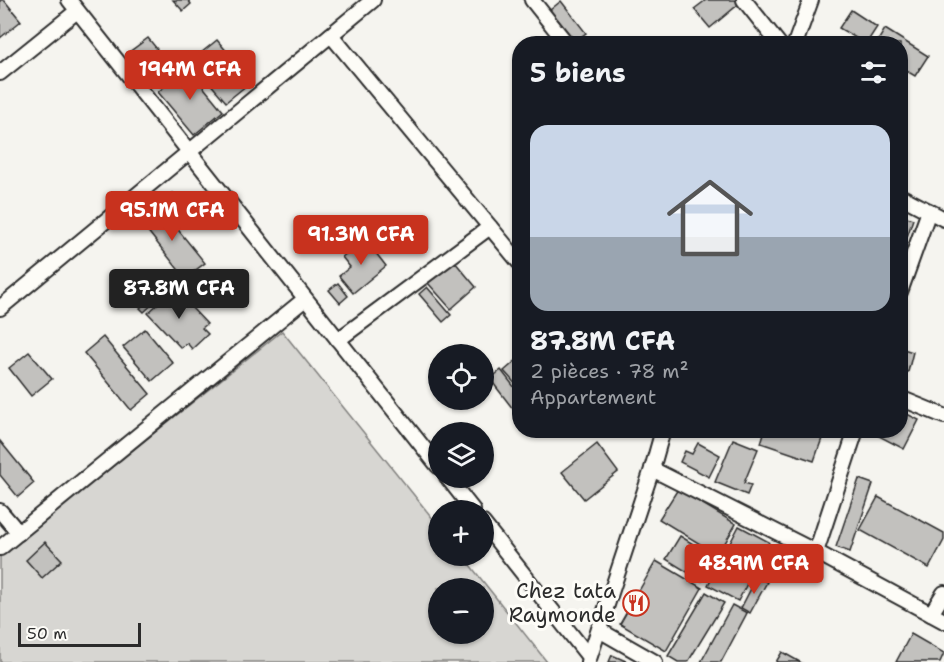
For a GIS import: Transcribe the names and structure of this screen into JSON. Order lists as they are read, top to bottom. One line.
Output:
{"places":{"restaurant":["Chez tata Raymonde"]},"scale_bar":"50 m","page":{"heading":"5 biens","price":["194M CFA","95.1M CFA","91.3M CFA","87.8M CFA","48.9M CFA"],"list":[{"name":"87.8M CFA","note":"2 pièces · 78 m² · Appartement"}],"map_buttons":["+","−"],"scale":"50 m"}}
